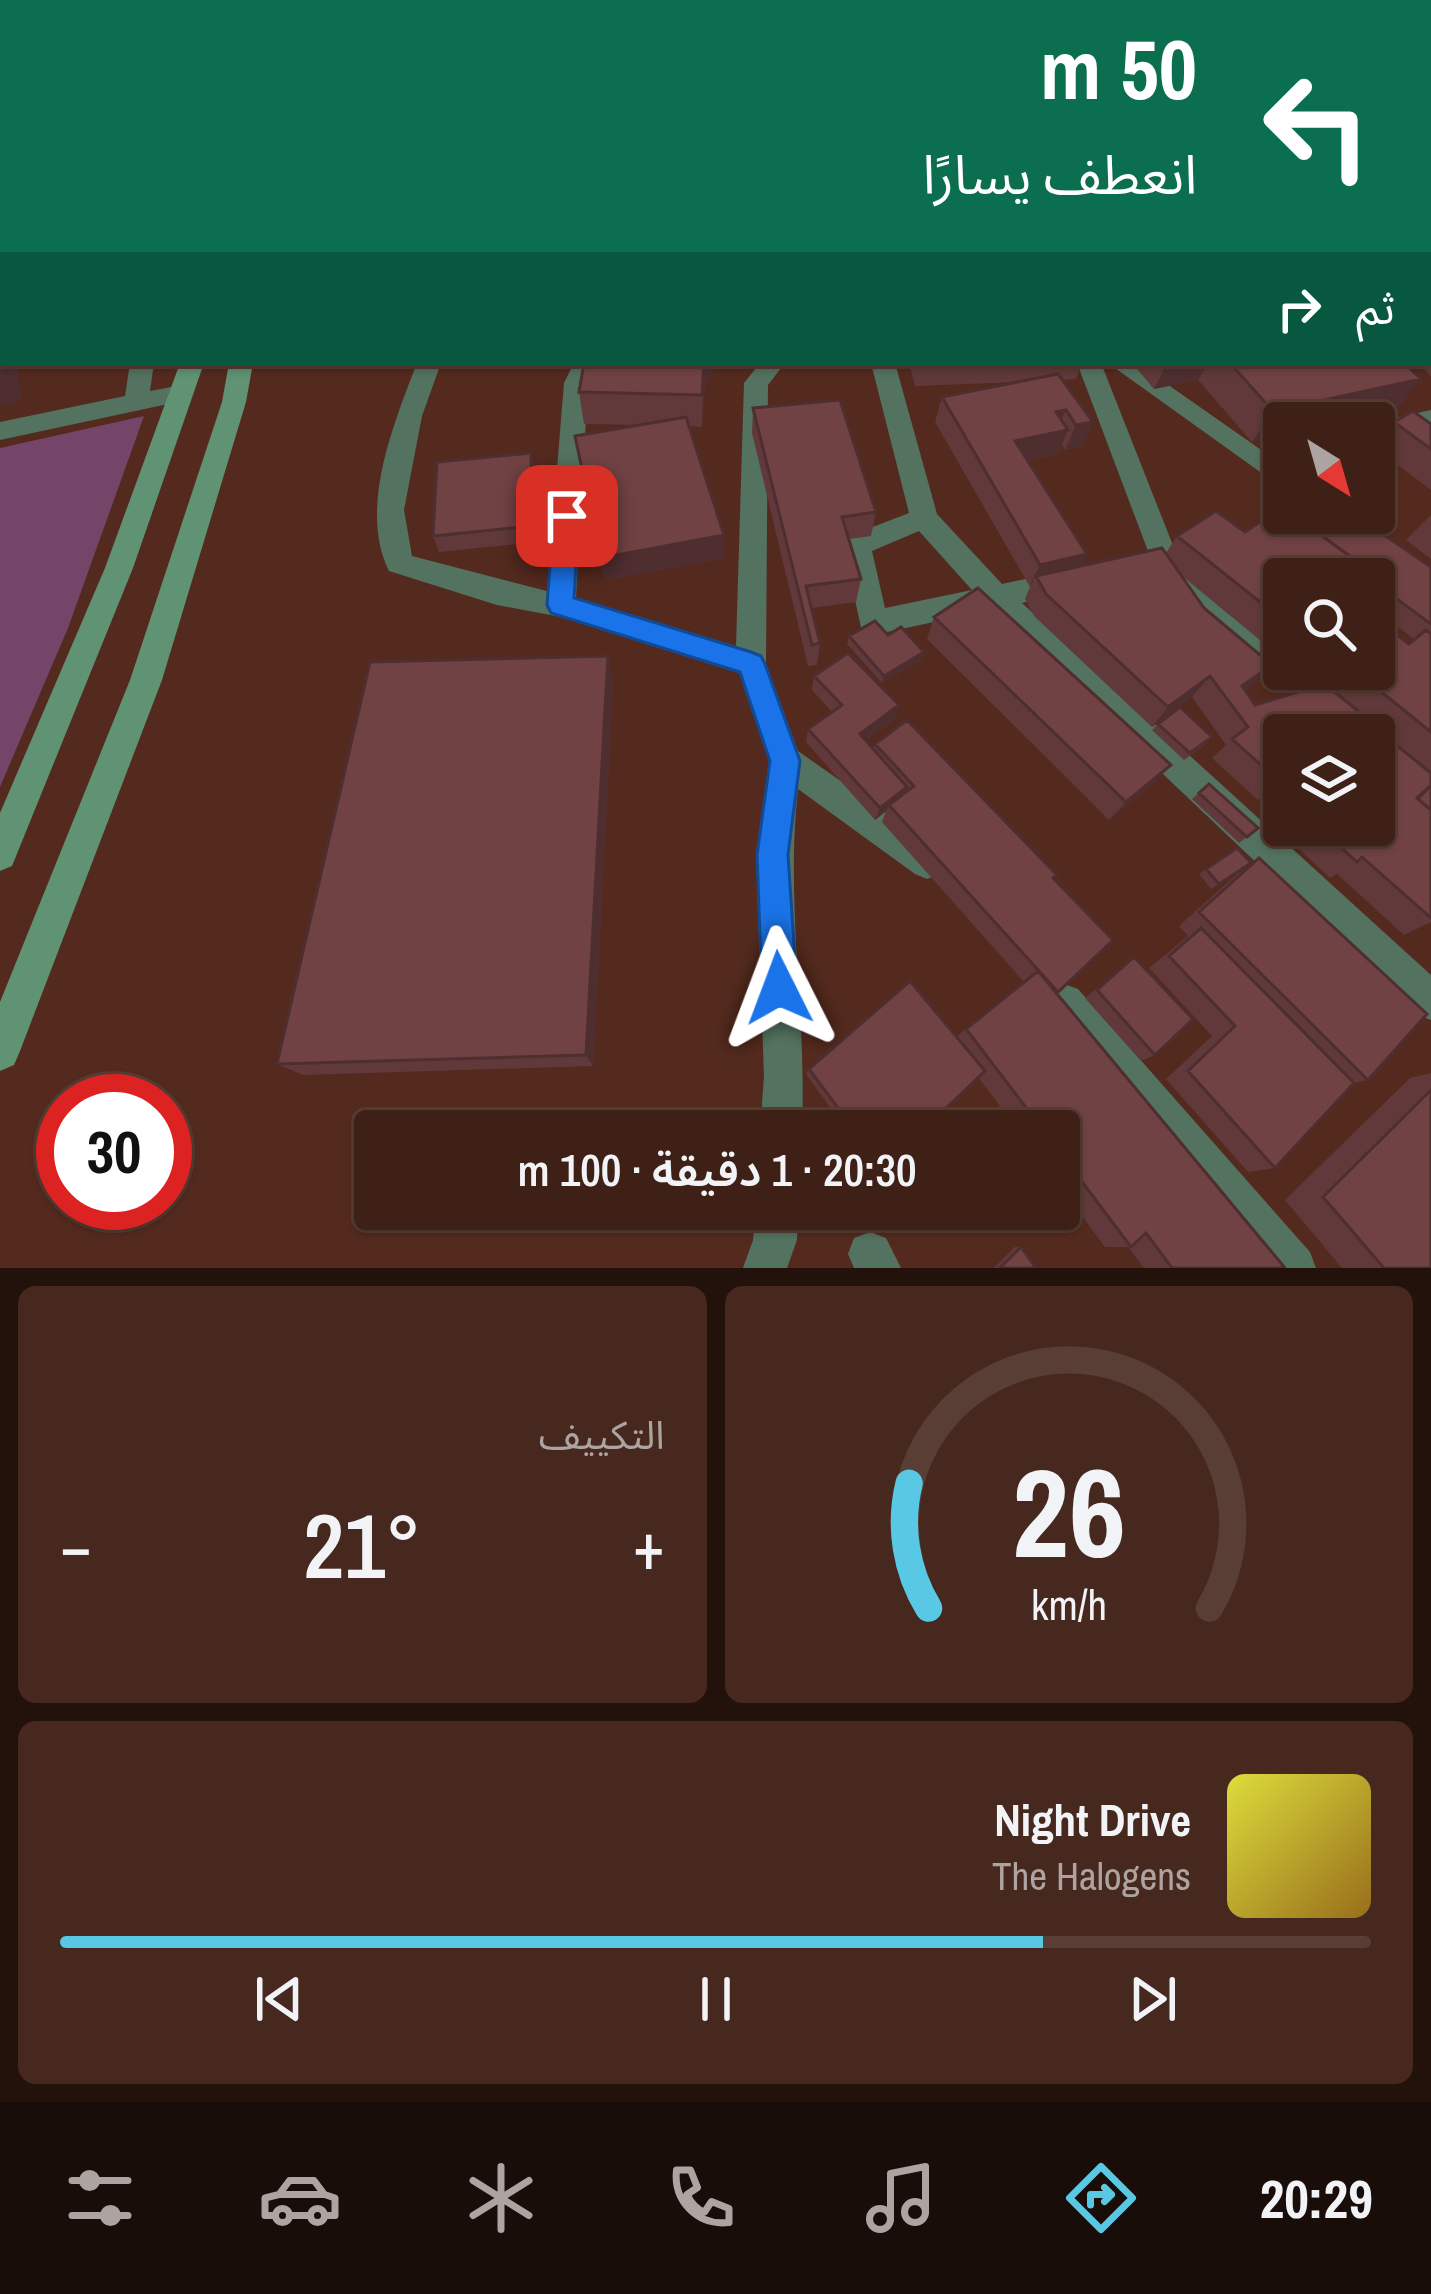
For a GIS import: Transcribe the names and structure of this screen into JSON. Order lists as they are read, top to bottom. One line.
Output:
{"north":"bottom right","page":{"turn":["50 m","انعطف يسارًا"],"then":"ثم","limit":"30","trip":"20:30 · 1 دقيقة · 100 m","tile":"التكييف","heat":["−","21°","+"],"song":["Night Drive","The Halogens"],"tabs":"20:29","gauge":["26","km/h"]}}
